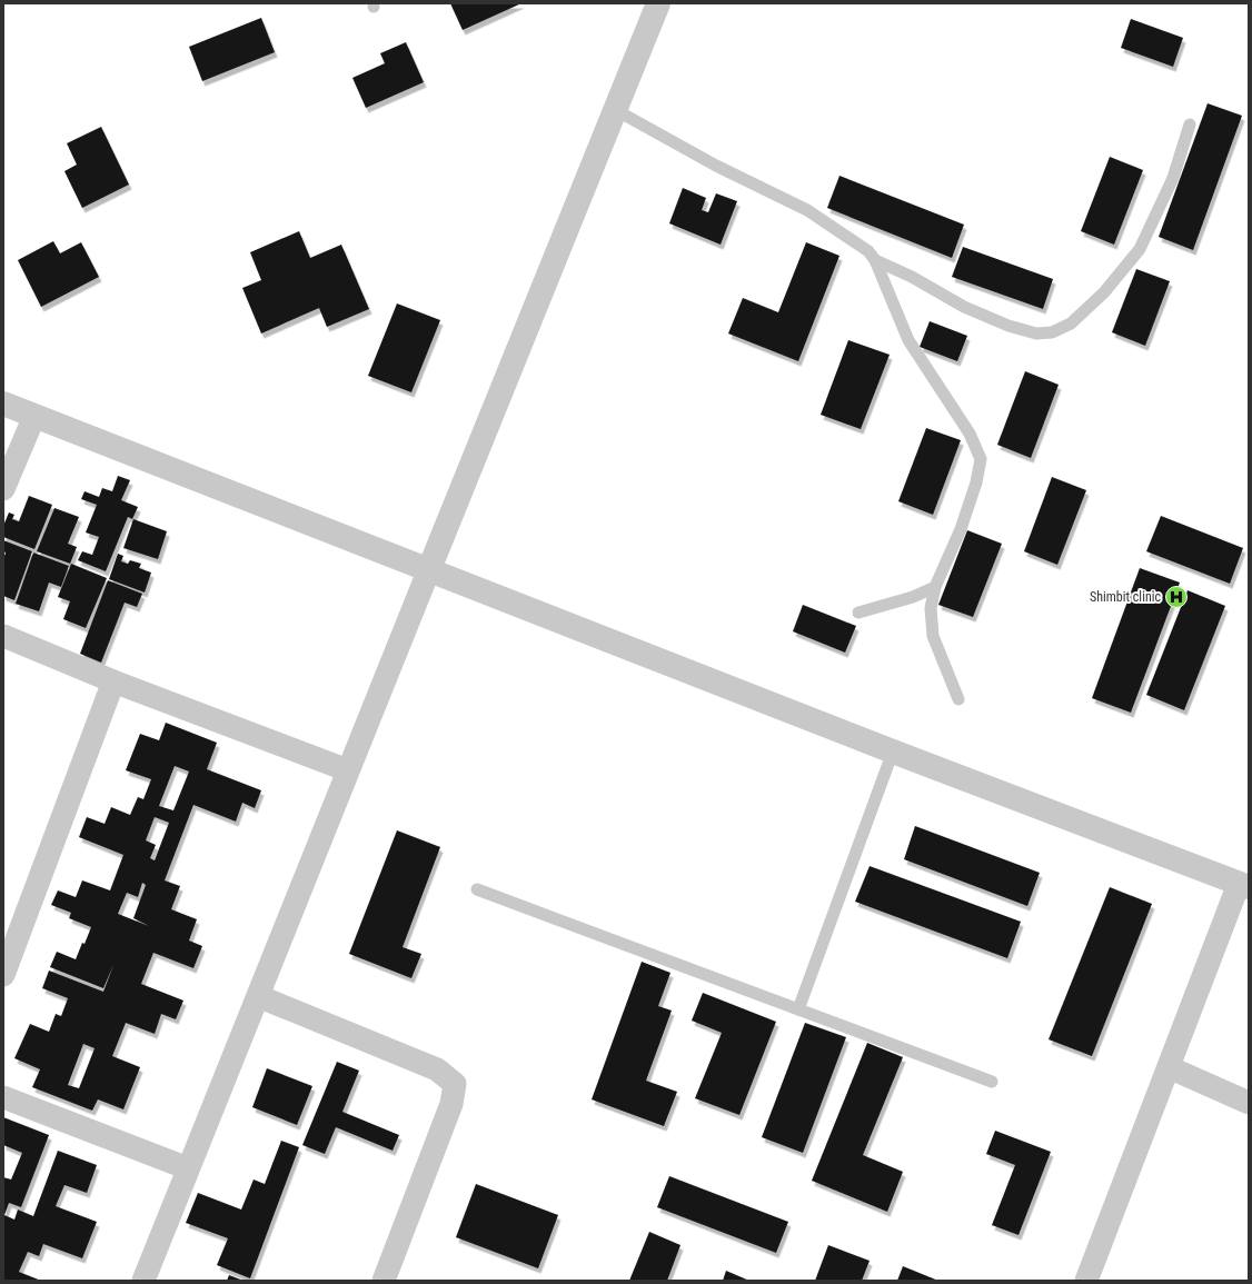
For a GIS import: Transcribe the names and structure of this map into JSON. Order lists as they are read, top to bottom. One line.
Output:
{"places":{"hospital":["Shimbit clinic"]}}
